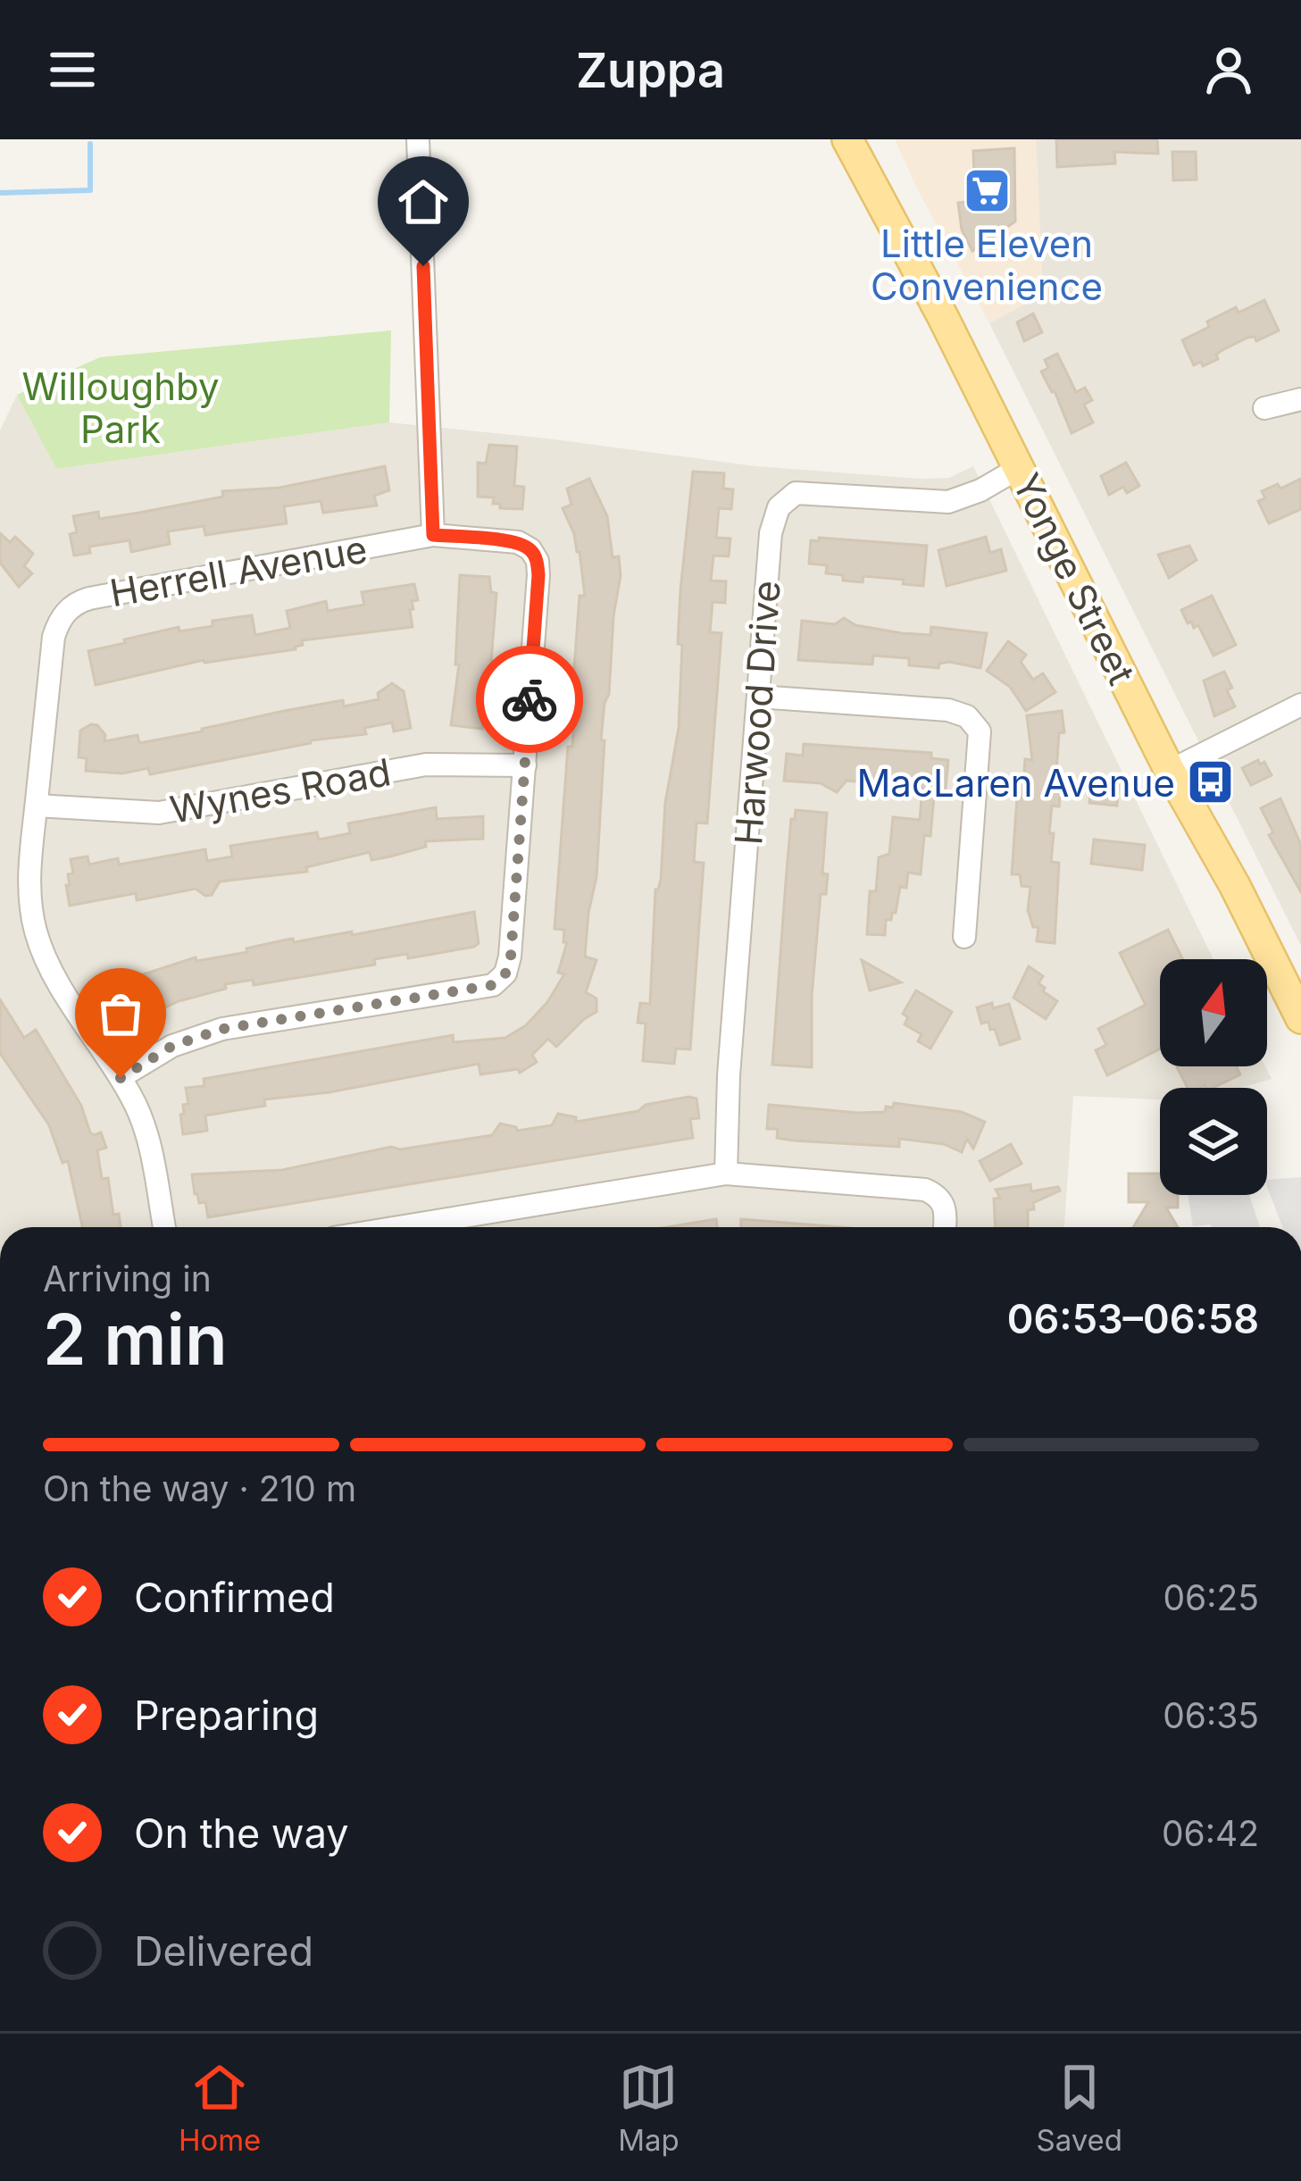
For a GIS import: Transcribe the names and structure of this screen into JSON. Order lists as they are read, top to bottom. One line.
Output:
{"streets":{"main road":["Yonge Street"],"street":["Herrell Avenue","Harwood Drive","Wynes Road"]},"crossings":[["Herrell Avenue","Wynes Road"],["Yonge Street","Harwood Drive"]],"parks":["Willoughby Park"],"places":{"supermarket":["Little Eleven Convenience"],"bus stop":["MacLaren Avenue"]},"north":"top","page":{"header":"Zuppa","heading":["2 min","Arriving in","06:53–06:58"],"bar":"On the way · 210 m","list":[["Confirmed","06:25"],["Preparing","06:35"],["On the way","06:42"],"Delivered"],"tabs":["Home","Map","Saved"]}}
